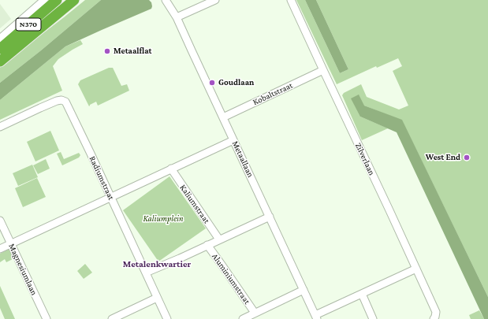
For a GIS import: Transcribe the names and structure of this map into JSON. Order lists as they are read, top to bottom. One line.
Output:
{"streets":{"highway":["N370"],"street":["Kobaltstraat","Metaallaan","Zilverlaan","Radiumstraat","Kaliumstraat","Magnesiumlaan","Aluminiumstraat"]},"crossings":[["Kobaltstraat","Metaallaan"],["Kobaltstraat","Zilverlaan"],["Metaallaan","Aluminiumstraat"]],"districts":["Metalenkwartier"],"parks":["Kaliumplein"],"places":["Metaalflat","Goudlaan","West End"]}
